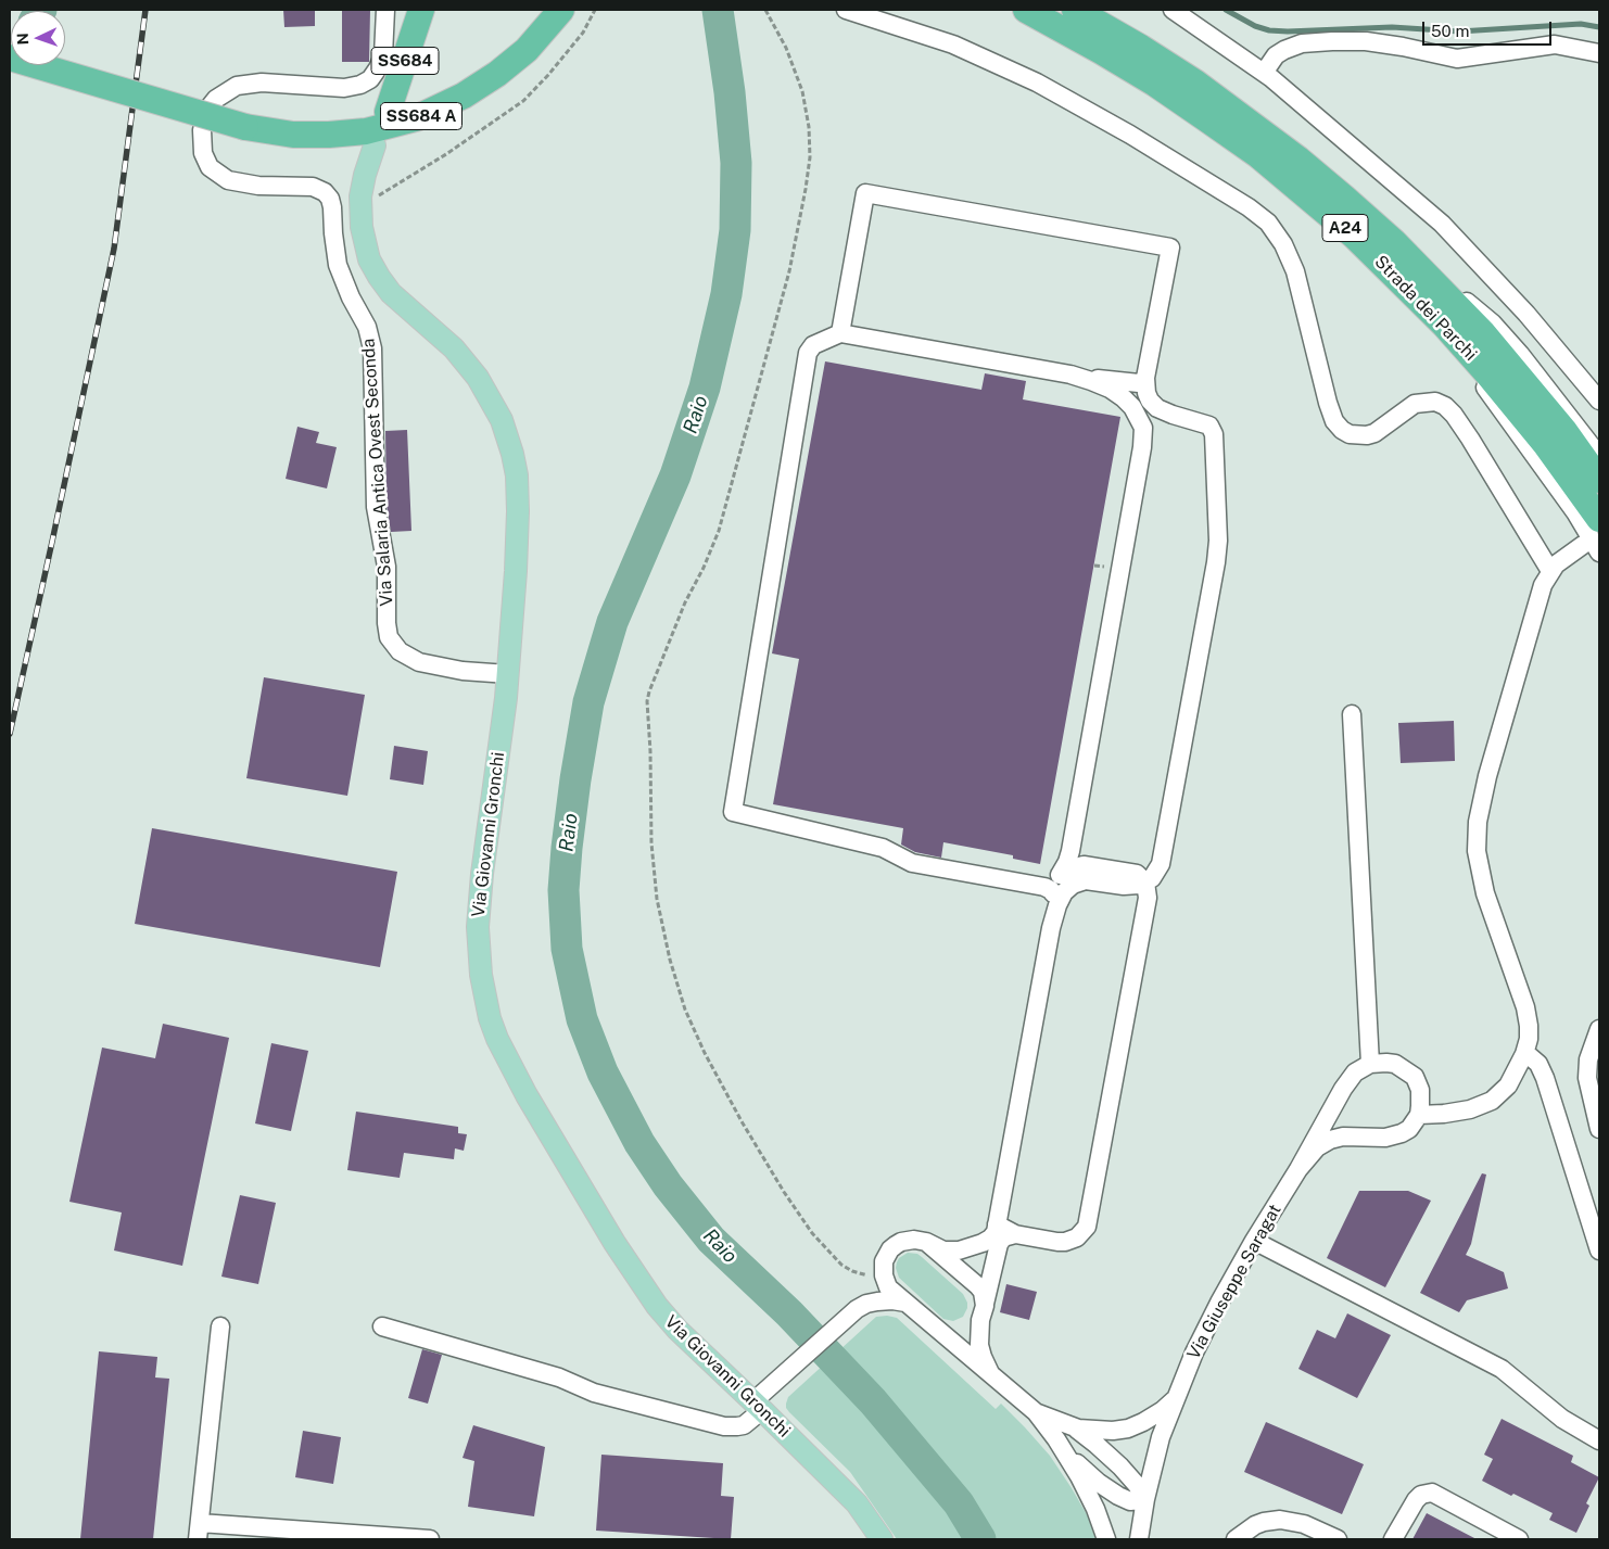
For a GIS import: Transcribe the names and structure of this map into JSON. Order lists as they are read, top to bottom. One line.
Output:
{"streets":{"highway":["SS684","SS684 A","A24","Strada dei Parchi"],"main road":["Via Giovanni Gronchi"],"street":["Via Salaria Antica Ovest Seconda","Via Giuseppe Saragat"]},"crossings":[["Via Salaria Antica Ovest Seconda","Via Giovanni Gronchi"]],"water":["Raio"],"scale_bar":"50 m","north":"left"}
